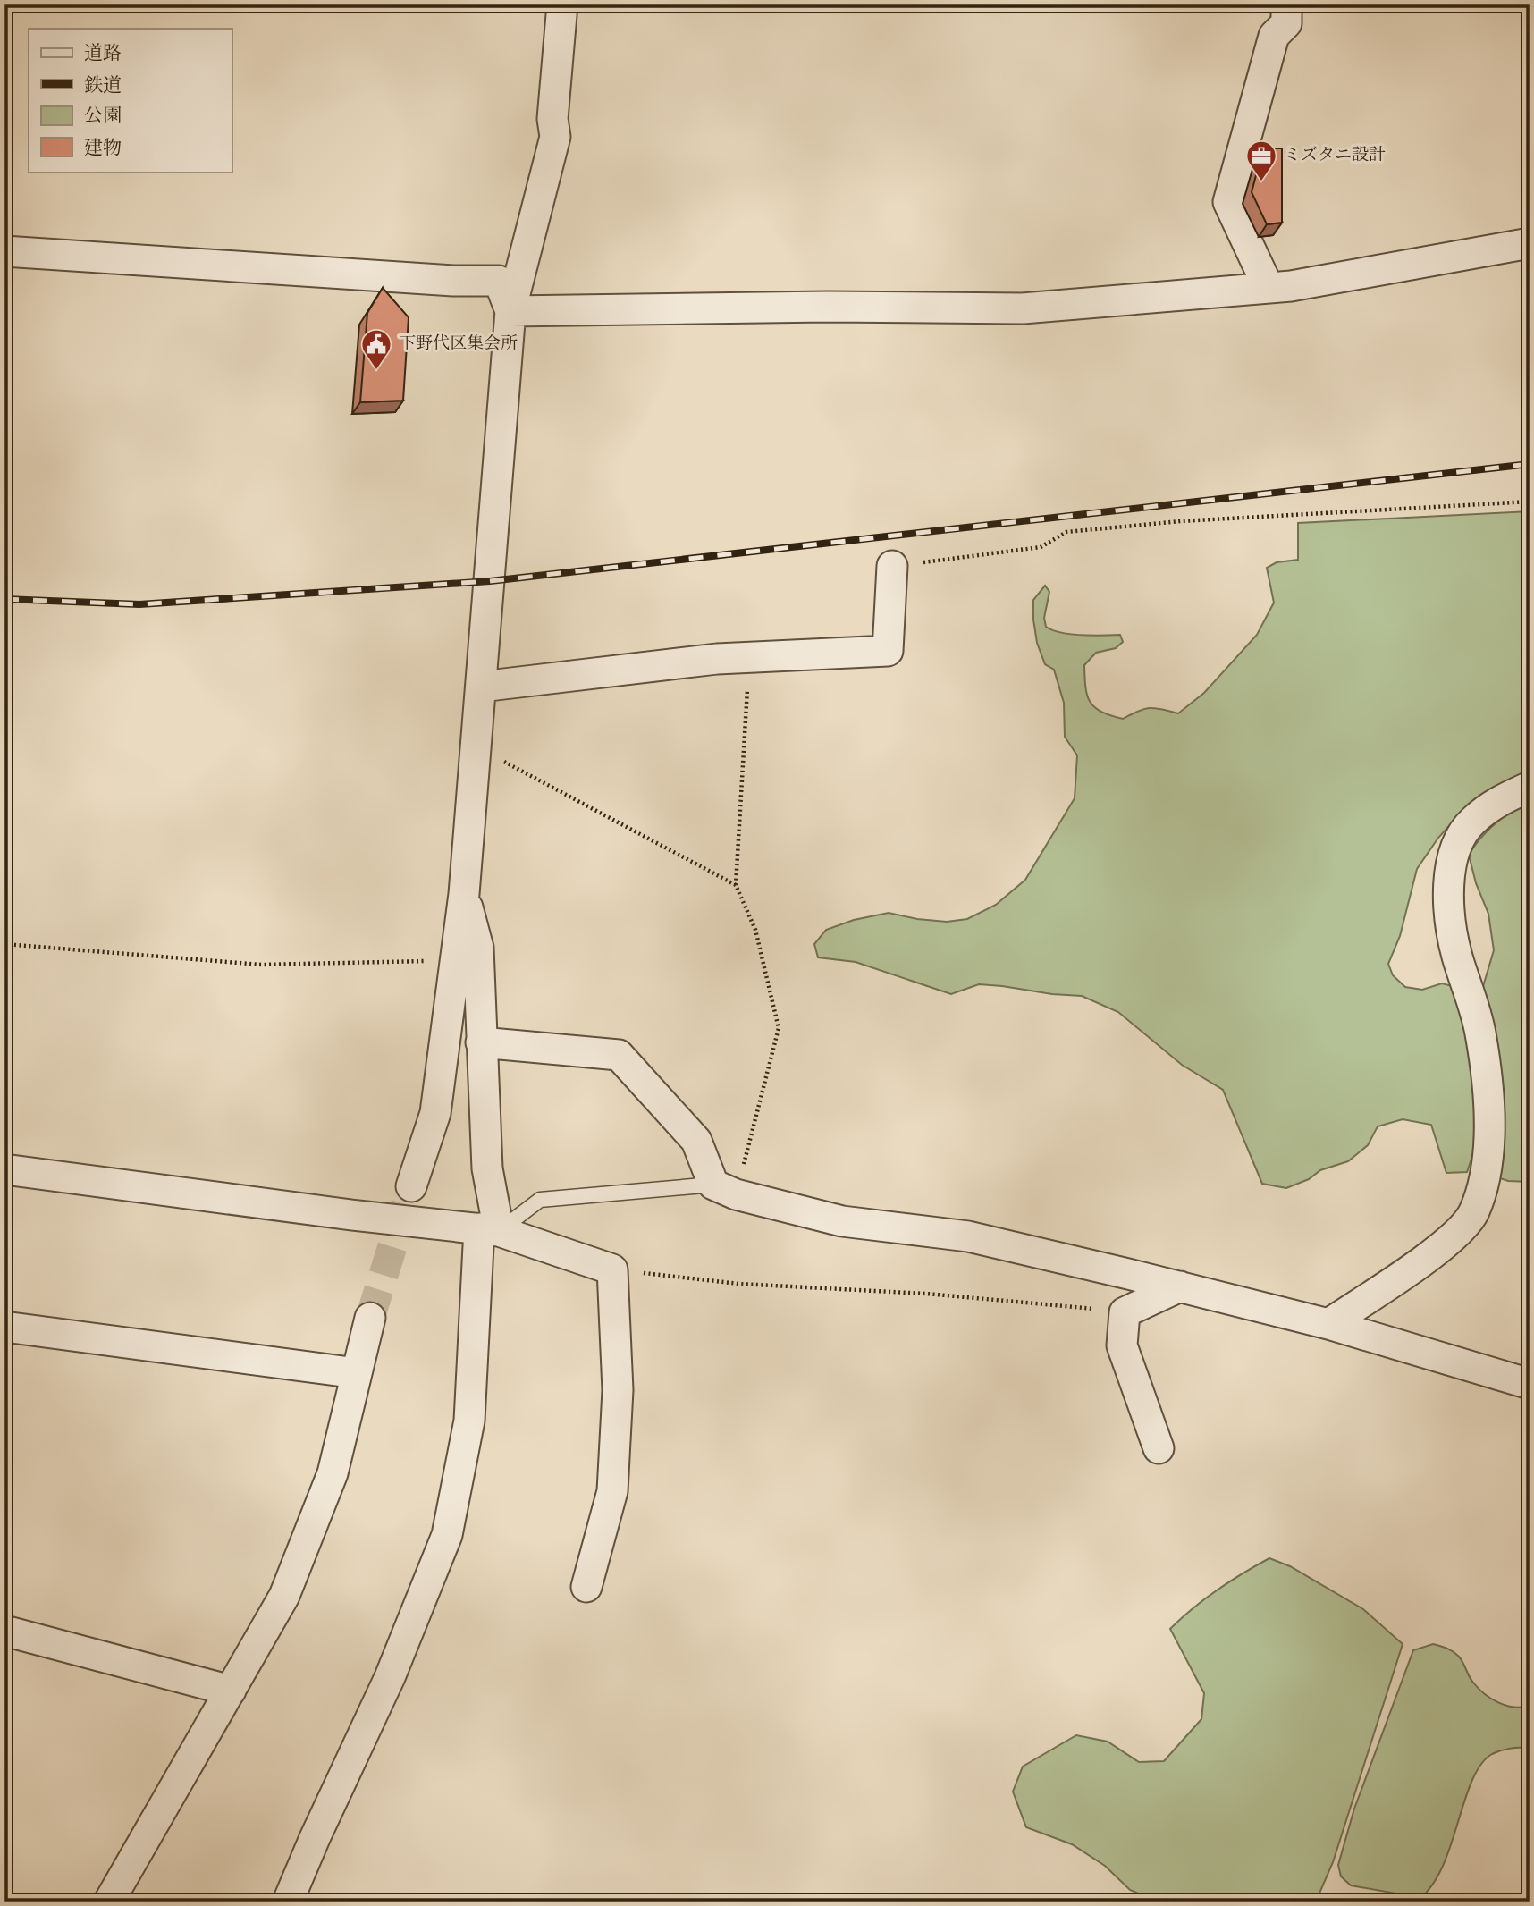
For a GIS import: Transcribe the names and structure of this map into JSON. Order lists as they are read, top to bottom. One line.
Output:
{"places":{"office":["ミズタニ設計"],"public building":["下野代区集会所"]},"legend":["道路","鉄道","公園","建物"]}
